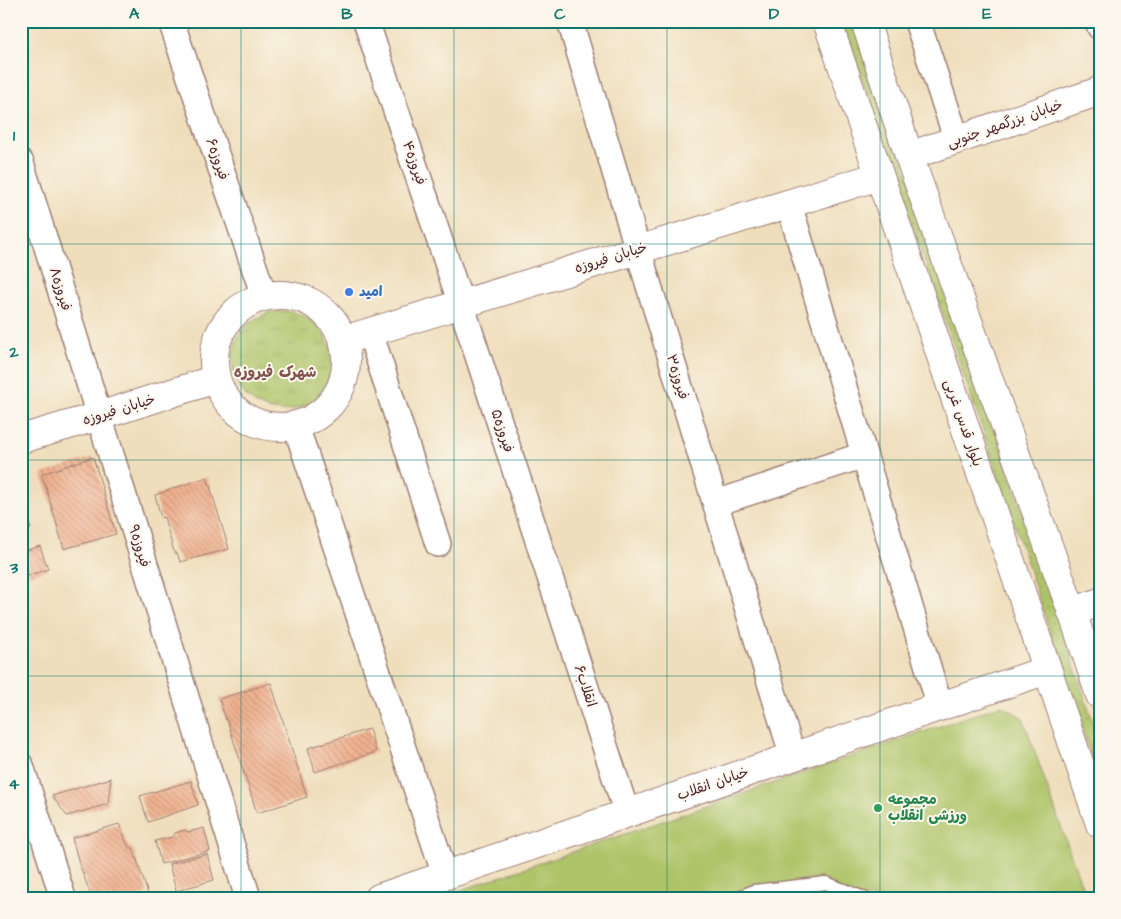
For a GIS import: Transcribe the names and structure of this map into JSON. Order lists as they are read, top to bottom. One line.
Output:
{"streets":{"street":["خیابان بزرگمهر جنوبی","فیروزه۶","فیروزه۴","خیابان فیروزه","فیروزه۸","فیروزه۳","بلوار قدس غربی","فیروزه۵","فیروزه۹","انقلاب۶","خیابان انقلاب"]},"crossings":[["فیروزه۶","خیابان فیروزه"],["فیروزه۴","خیابان فیروزه"],["فیروزه۴","فیروزه۵"],["خیابان فیروزه","فیروزه۸"],["خیابان فیروزه","فیروزه۳"],["خیابان فیروزه","بلوار قدس غربی"],["خیابان فیروزه","فیروزه۵"],["خیابان فیروزه","فیروزه۹"],["فیروزه۸","فیروزه۹"],["فیروزه۳","خیابان انقلاب"],["بلوار قدس غربی","خیابان انقلاب"],["فیروزه۵","انقلاب۶"],["انقلاب۶","خیابان انقلاب"]],"districts":["شهرک فیروزه"],"places":["امید","مجموعه ورزشی انقلاب"],"grid":{"columns":["A","B","C","D","E"],"rows":["1","2","3","4"]}}
